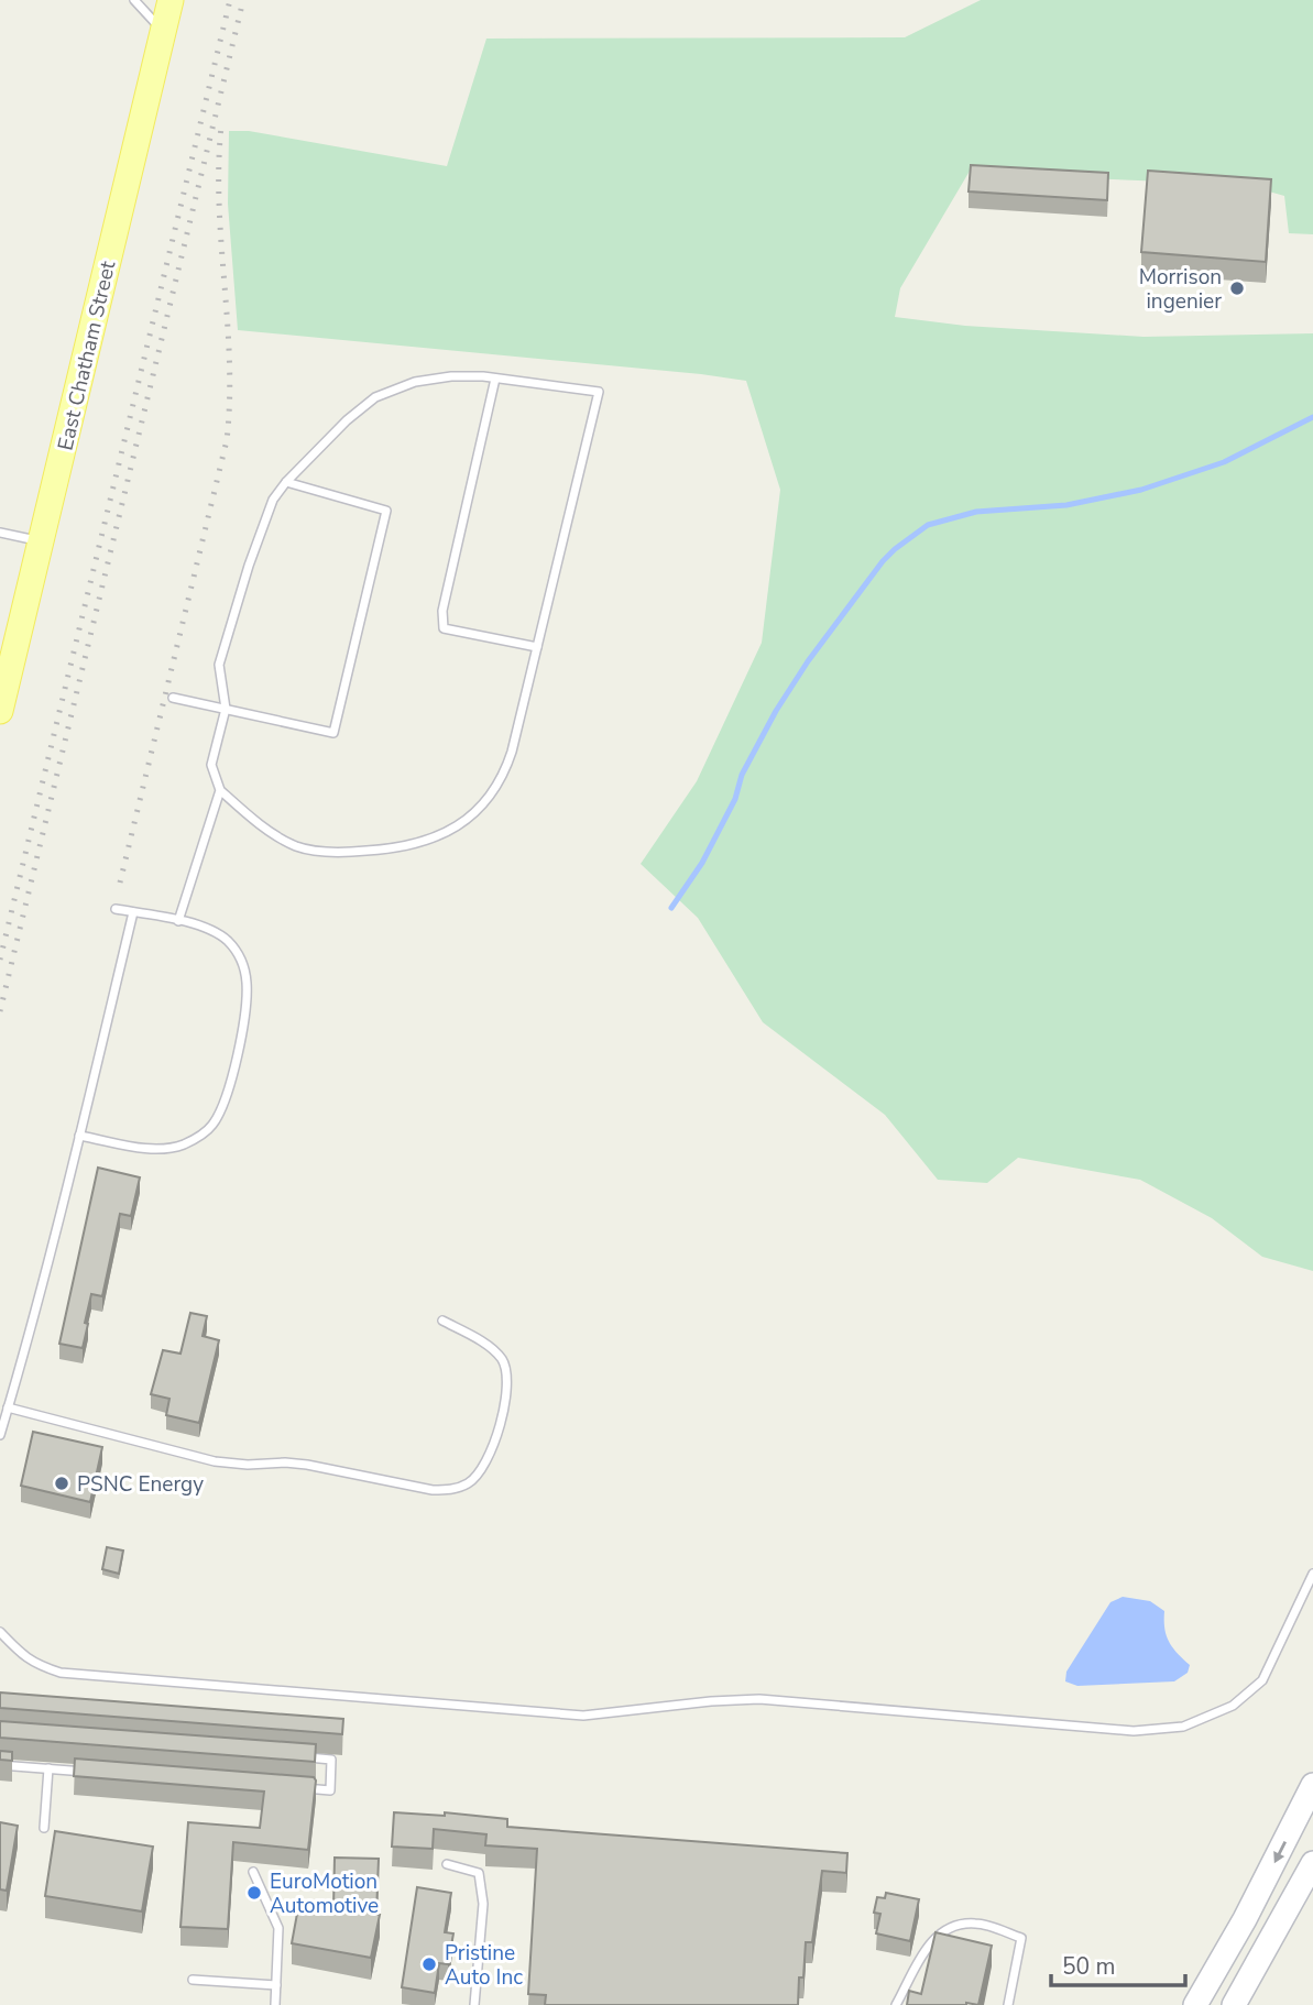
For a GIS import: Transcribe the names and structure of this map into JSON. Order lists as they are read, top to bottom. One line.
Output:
{"streets":{"main road":["East Chatham Street"]},"places":["Morrison ingenier","PSNC Energy","EuroMotion Automotive","Pristine Auto Inc"],"scale_bar":"50 m"}
